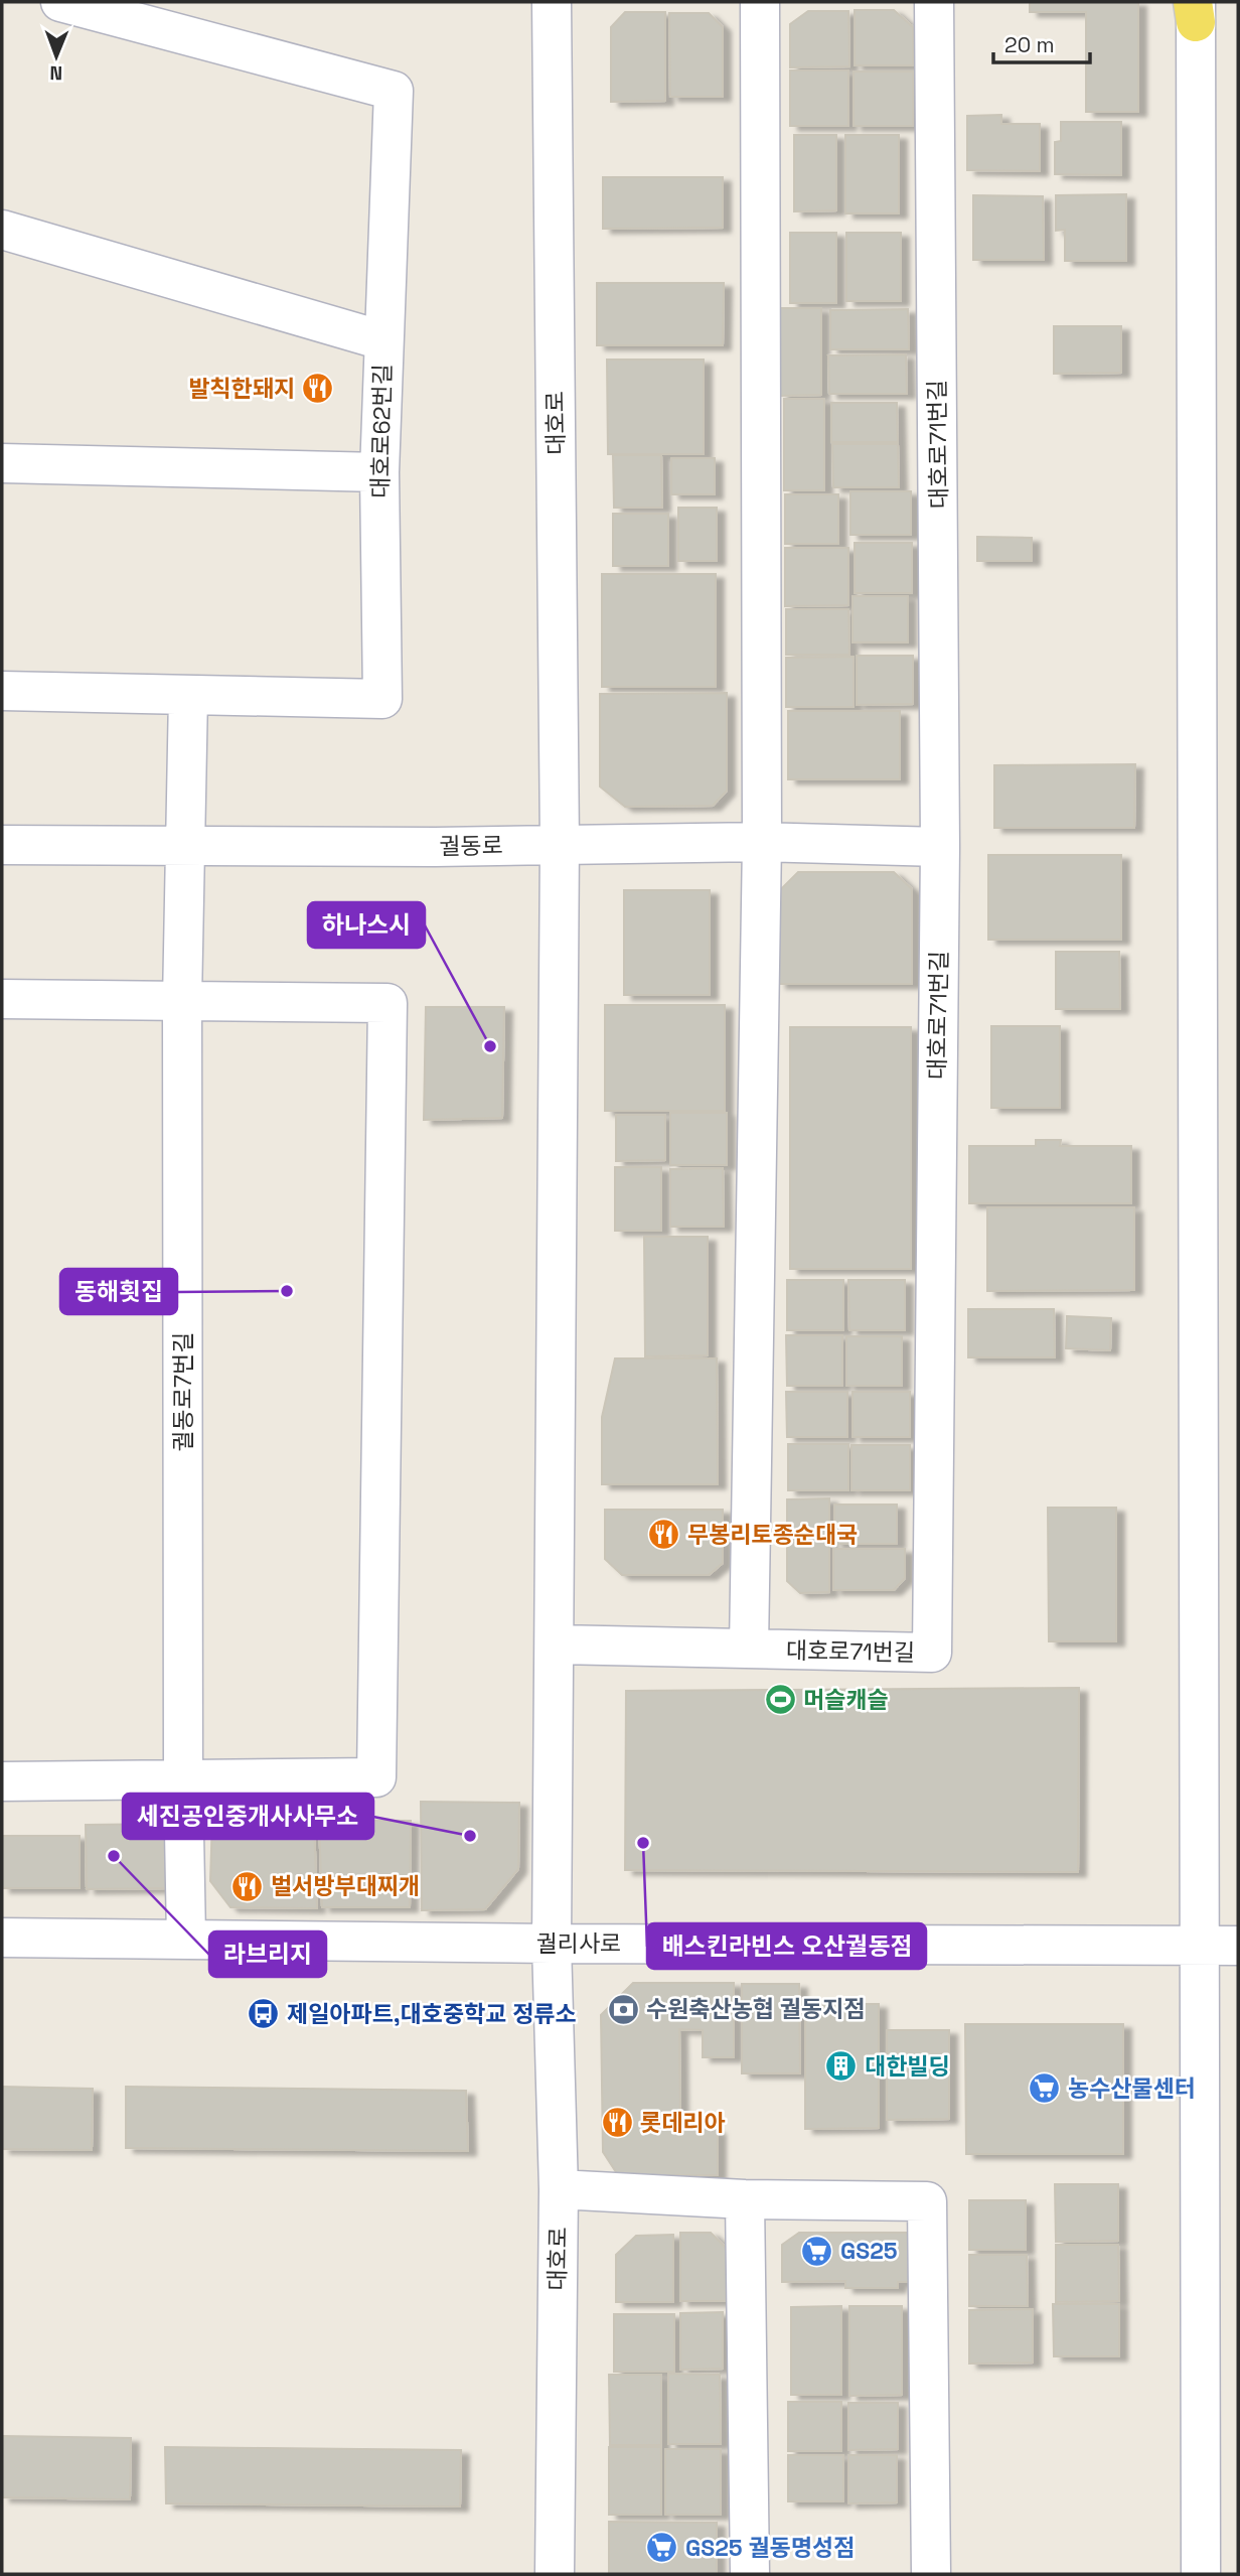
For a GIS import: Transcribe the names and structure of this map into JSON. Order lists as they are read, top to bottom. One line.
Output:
{"streets":{"street":["대호로","대호로62번길","대호로71번길","궐동로","궐동로7번길","궐리사로"]},"crossings":[["대호로","대호로71번길"],["대호로","궐동로"],["대호로","궐리사로"],["대호로62번길","궐동로7번길"],["대호로71번길","궐동로"],["궐동로","궐동로7번길"],["궐동로7번길","궐리사로"]],"places":{"restaurant":["발칙한돼지","무봉리토종순대국","벌서방부대찌개","롯데리아"],"other":["하나스시","동해횟집","세진공인중개사사무소","배스킨라빈스 오산궐동점","라브리지"],"sports":["머슬캐슬"],"bank":["수원축산농협 궐동지점"],"bus stop":["제일아파트,대호중학교 정류소"],"building":["대한빌딩"],"supermarket":["농수산물센터","GS25","GS25 궐동명성점"]},"scale_bar":"20 m","north":"bottom"}
